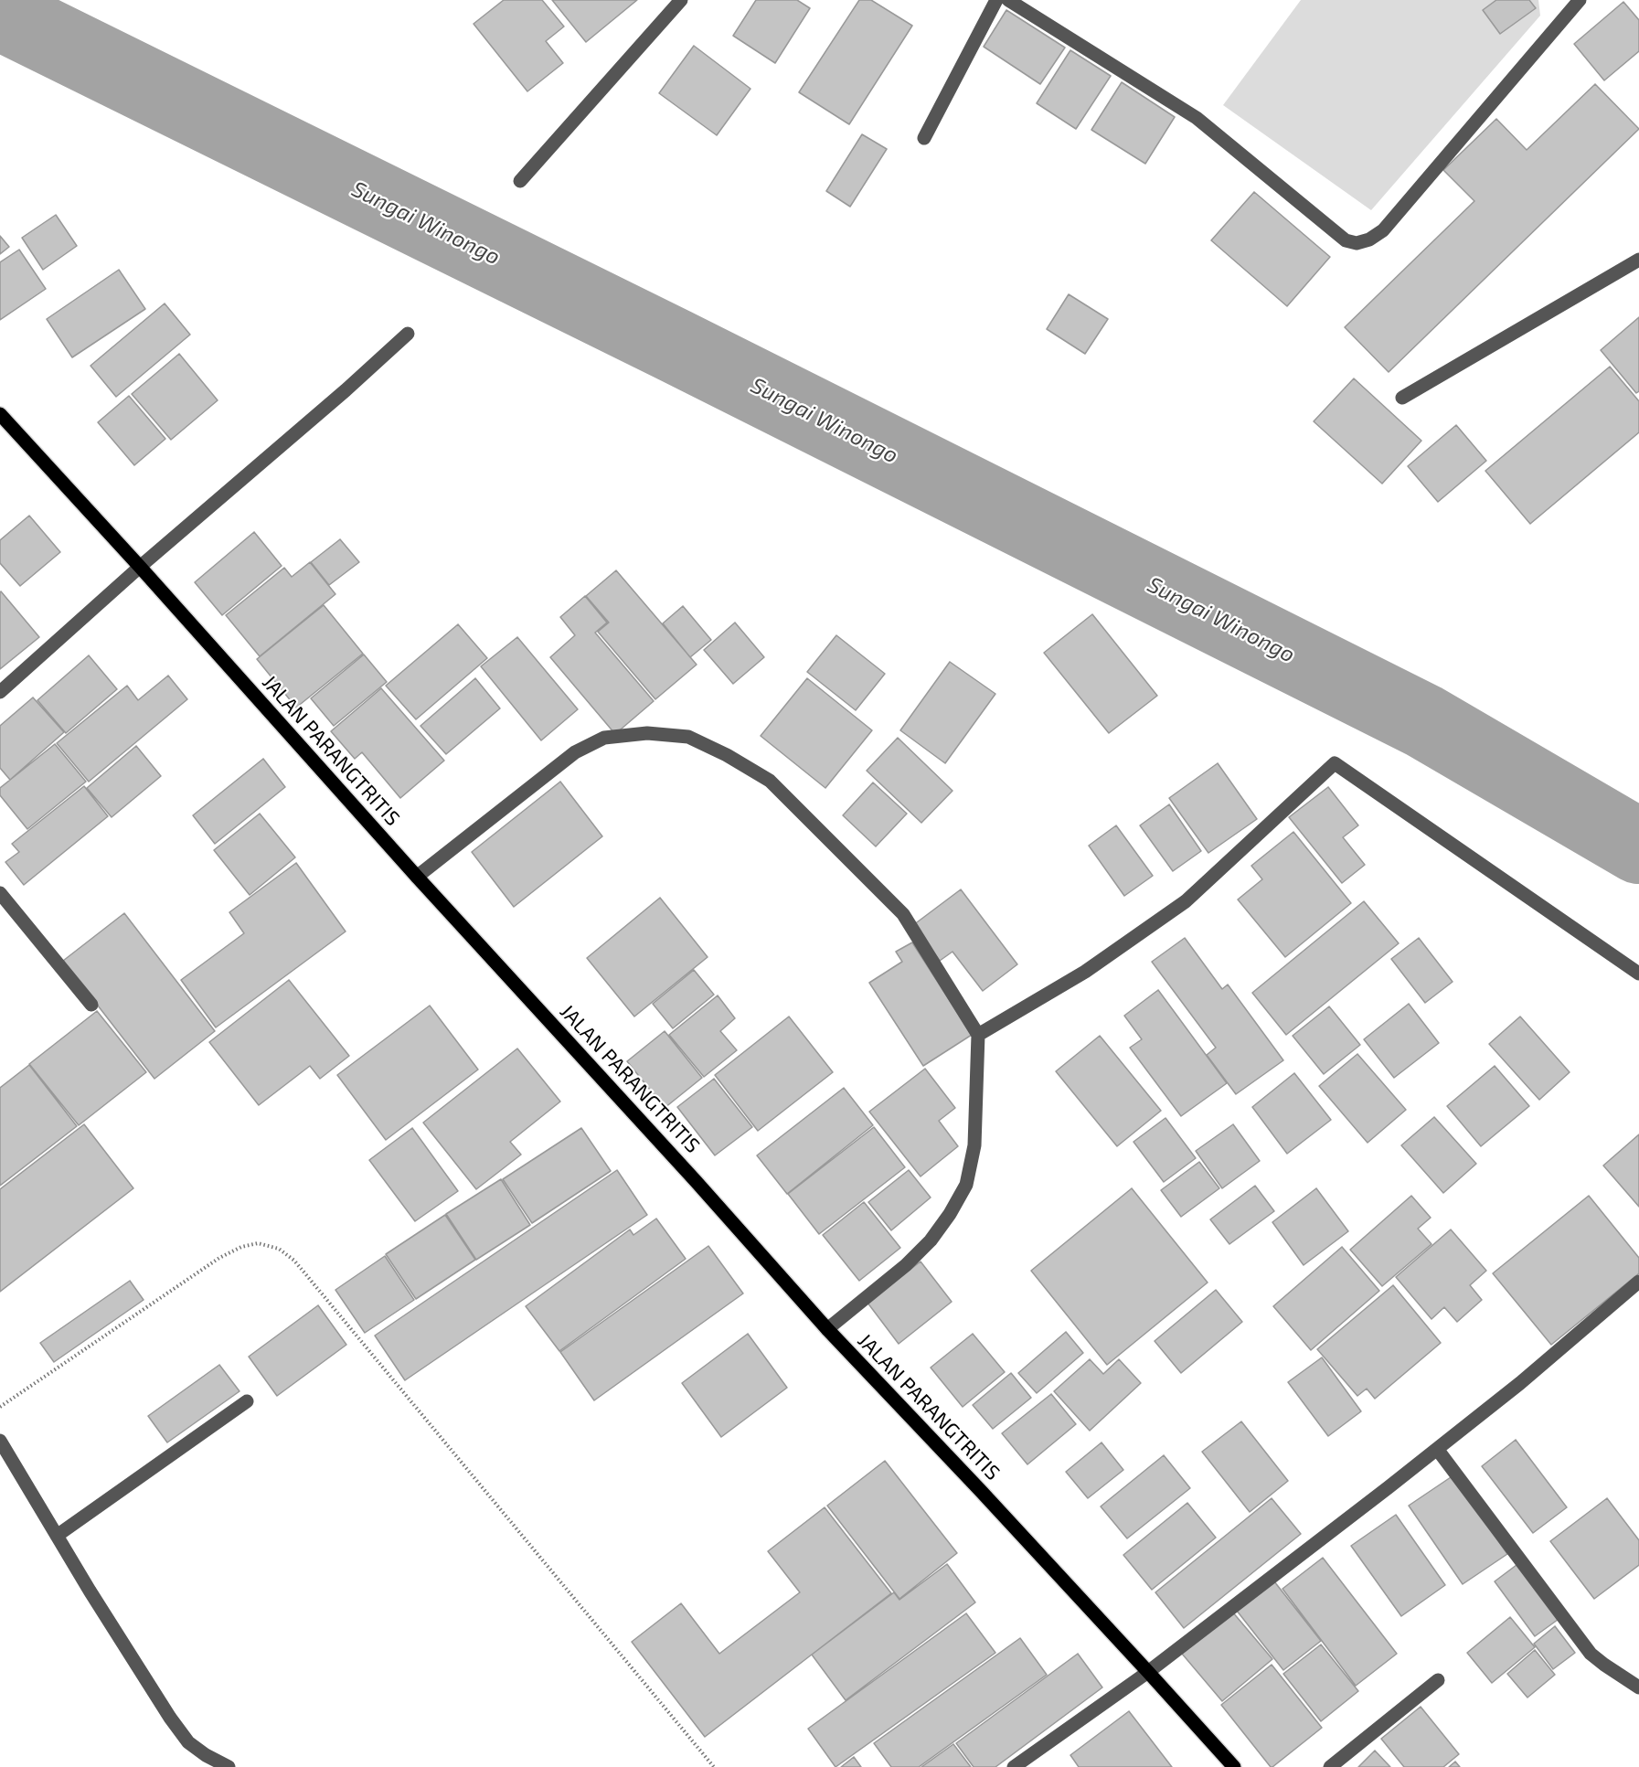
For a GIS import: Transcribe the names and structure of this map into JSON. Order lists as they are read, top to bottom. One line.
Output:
{"streets":{"main road":["JALAN PARANGTRITIS"]},"water":["Sungai Winongo"]}
